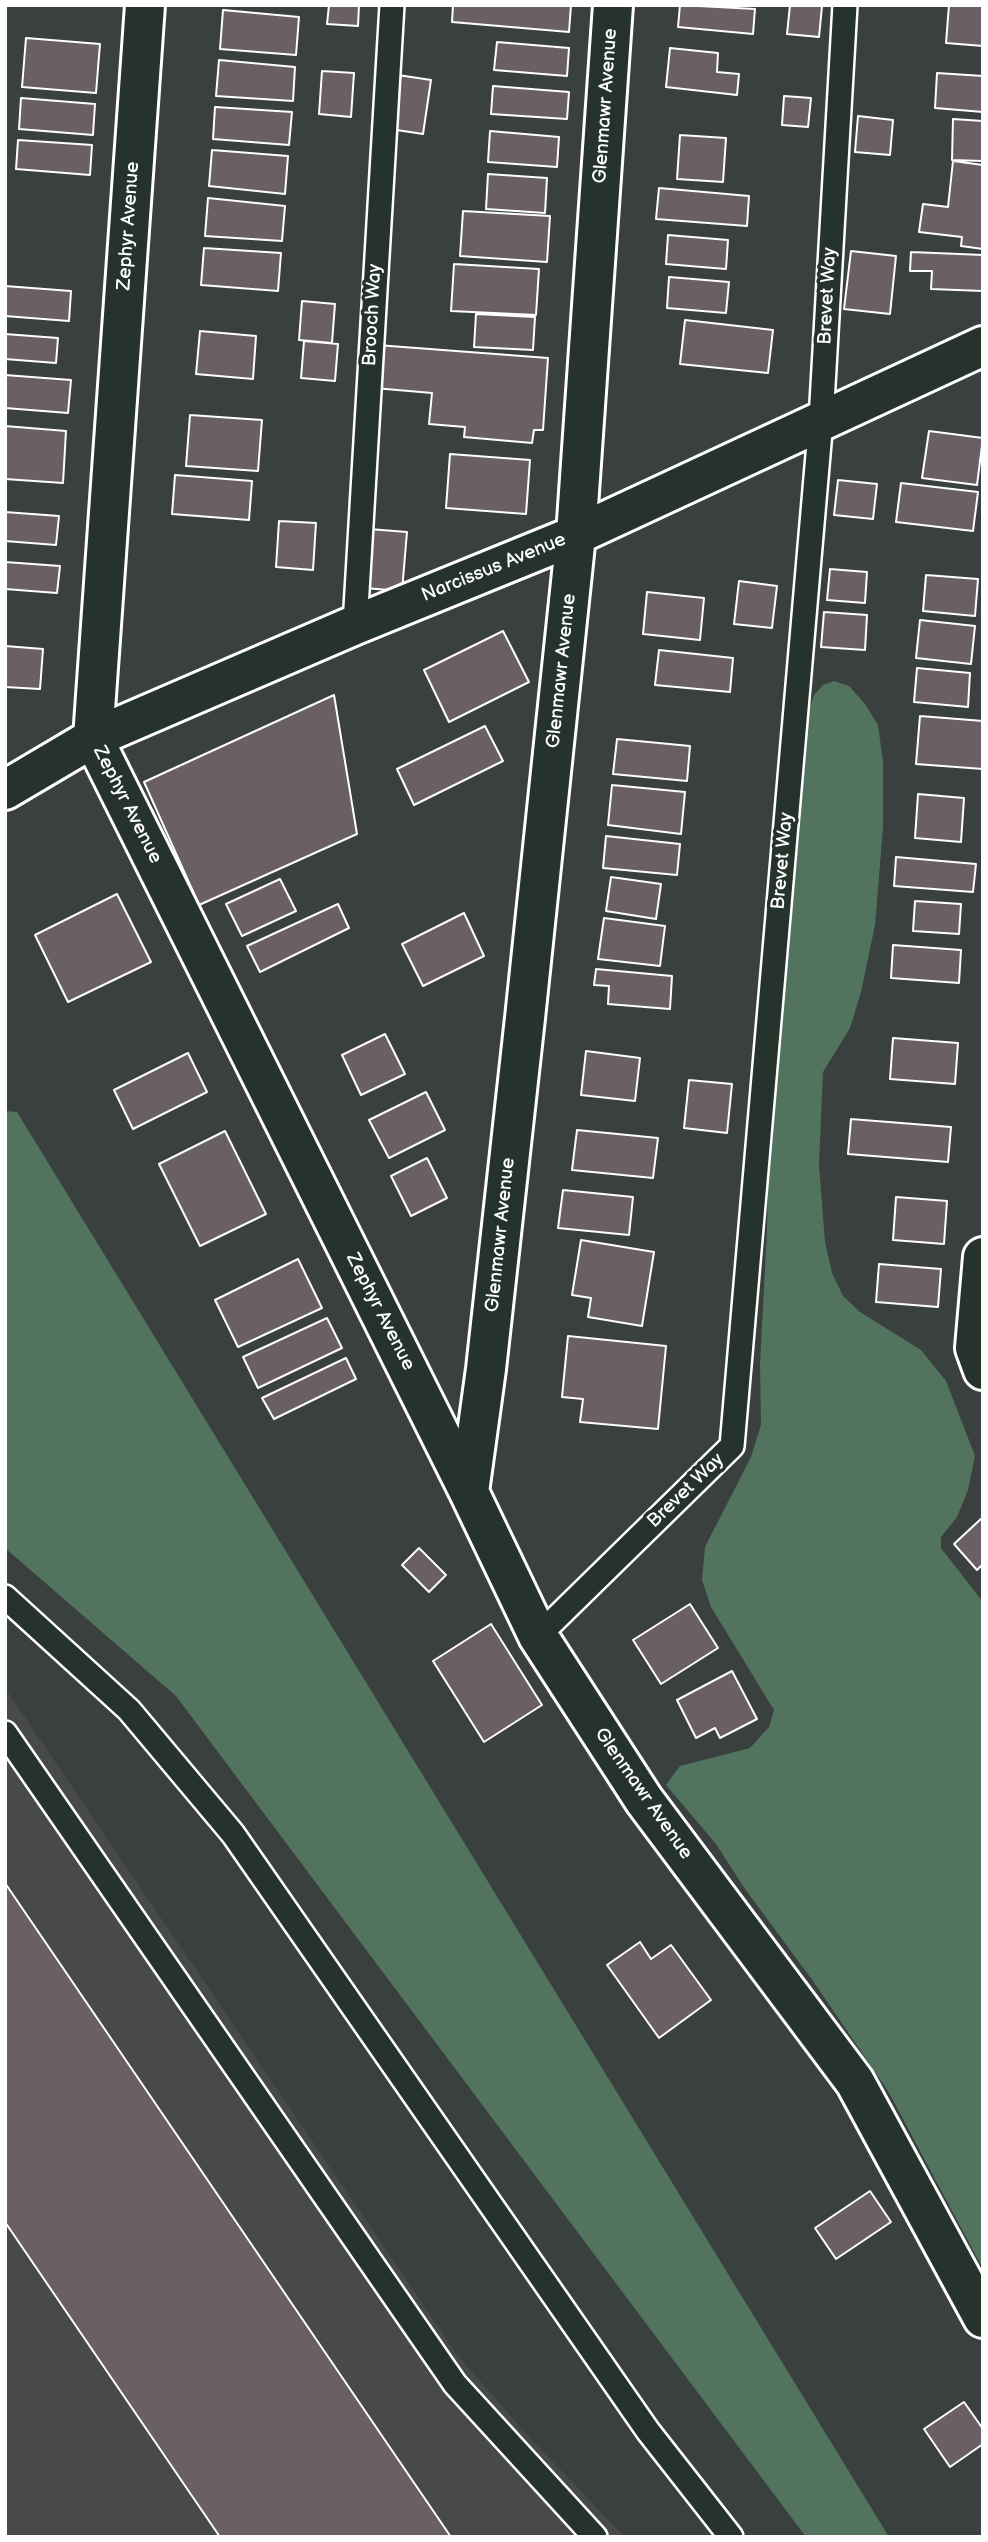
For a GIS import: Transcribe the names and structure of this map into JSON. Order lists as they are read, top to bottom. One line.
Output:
{"streets":{"street":["Glenmawr Avenue","Zephyr Avenue","Narcissus Avenue"],"lane":["Brevet Way","Brooch Way"]},"crossings":[["Glenmawr Avenue","Zephyr Avenue"],["Glenmawr Avenue","Brevet Way"],["Glenmawr Avenue","Narcissus Avenue"],["Zephyr Avenue","Narcissus Avenue"],["Brevet Way","Narcissus Avenue"],["Brooch Way","Narcissus Avenue"]]}
